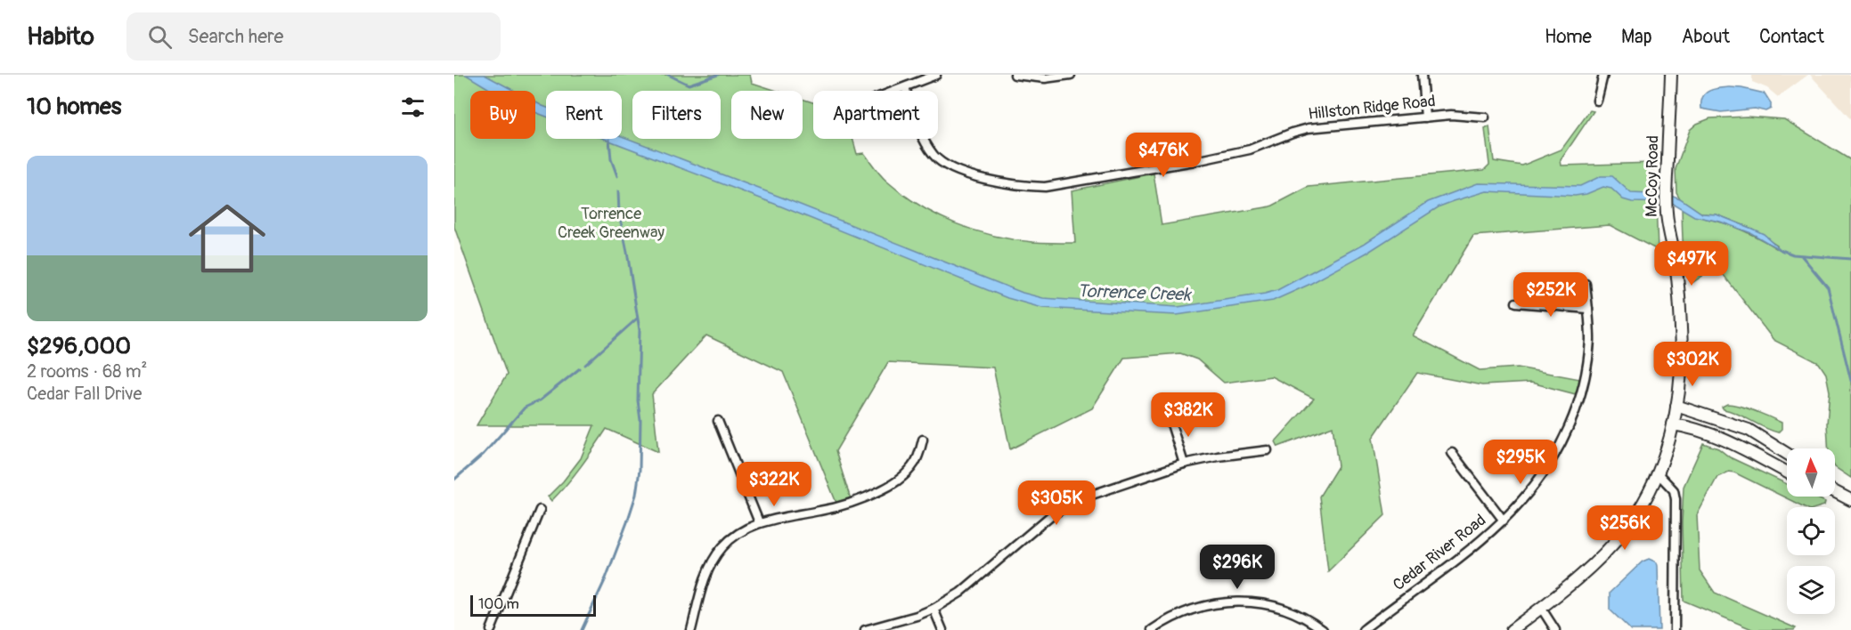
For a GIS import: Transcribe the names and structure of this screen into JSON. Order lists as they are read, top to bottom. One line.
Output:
{"streets":{"main road":["McCoy Road"],"street":["Hillston Ridge Road","Cedar River Road"]},"water":["Torrence Creek"],"parks":["Torrence Creek Greenway"],"scale_bar":"100 m","north":"top","page":{"header":"Habito","search":"Search here","nav":["Home","Map","About","Contact"],"heading":"10 homes","chip":["Buy","Rent","Filters","New","Apartment"],"price":["$476K","$497K","$252K","$302K","$382K","$295K","$322K","$305K","$256K","$296K"],"list":[{"name":"$296,000","note":"2 rooms · 68 m² · Cedar Fall Drive"}],"scale":"100 m"}}
